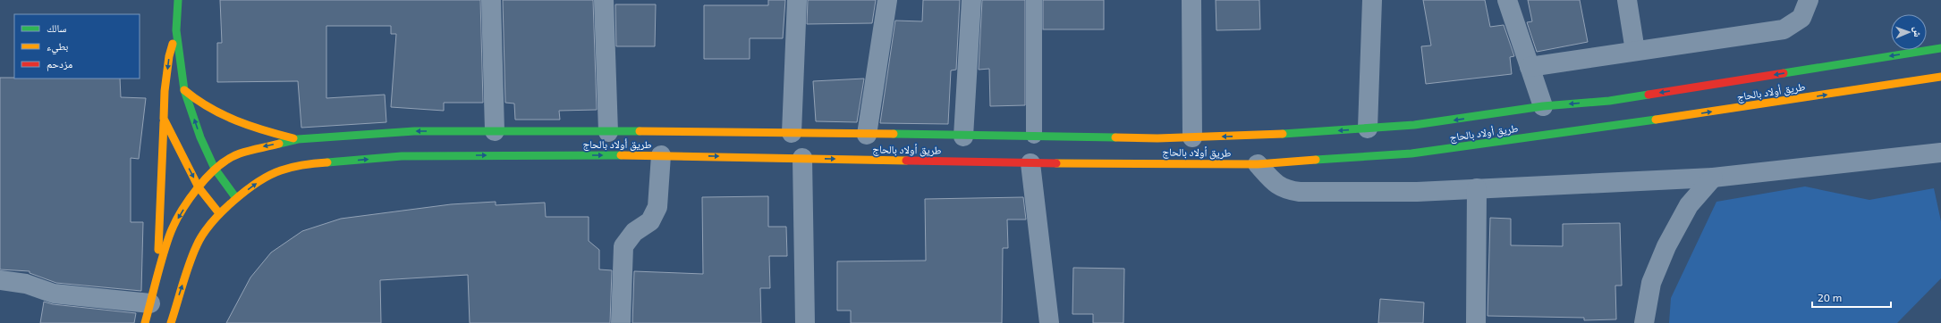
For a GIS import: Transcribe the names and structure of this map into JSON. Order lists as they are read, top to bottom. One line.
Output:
{"streets":{"main road":["طريق أولاد بالحاج"]},"legend":["سالك","بطيء","مزدحم"],"scale_bar":"20 m","north":"right"}
